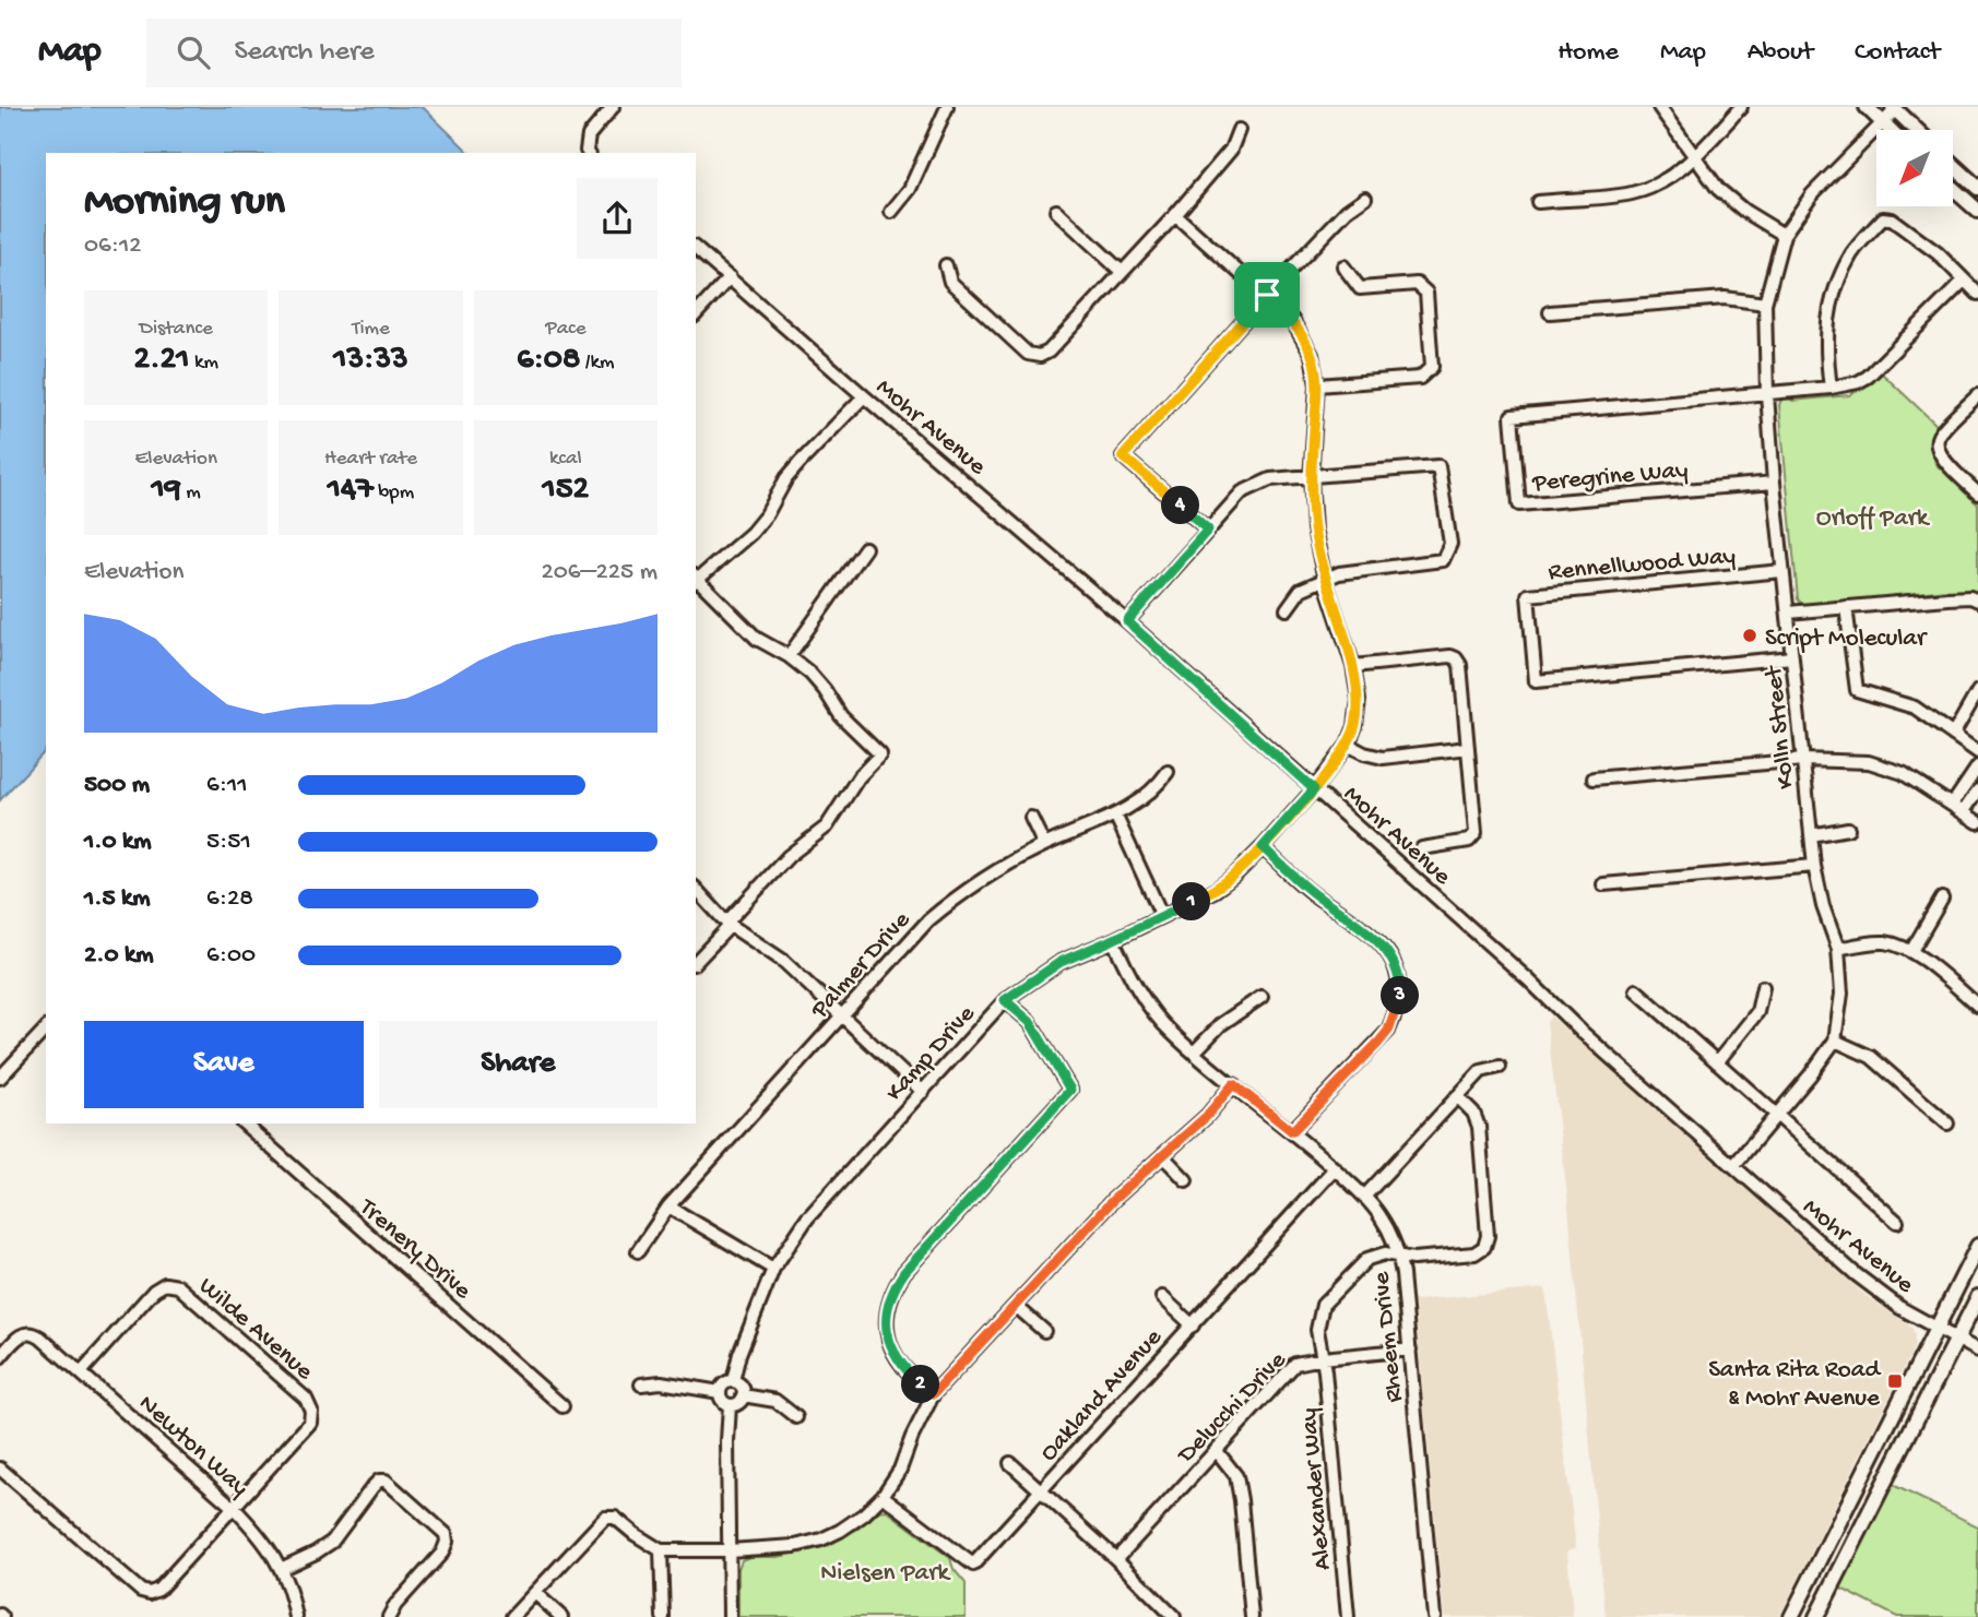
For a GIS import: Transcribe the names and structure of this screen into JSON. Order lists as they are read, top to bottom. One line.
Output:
{"streets":{"street":["Mohr Avenue","Peregrine Way","Rennellwood Way","Kolln Street","Palmer Drive","Kamp Drive","Trenery Drive","Wilde Avenue","Rheem Drive","Oakland Avenue","Delucchi Drive","Newton Way","Alexander Way"]},"crossings":[["Mohr Avenue","Kolln Street"],["Mohr Avenue","Kamp Drive"],["Peregrine Way","Kolln Street"],["Rennellwood Way","Kolln Street"],["Kamp Drive","Rheem Drive"],["Wilde Avenue","Newton Way"],["Rheem Drive","Oakland Avenue"],["Rheem Drive","Delucchi Drive"],["Rheem Drive","Alexander Way"],["Delucchi Drive","Alexander Way"]],"parks":["Orloff Park","Nielsen Park"],"places":{"other":["Script Molecular"],"transit":["Santa Rita Road & Mohr Avenue"]},"north":"bottom left","page":{"header":"Map","search":"Search here","nav":["Home","Map","About","Contact"],"heading":["Morning run","06:12"],"stats":[["Distance","2.21 km"],["Time","13:33"],["Pace","6:08 /km"],["Elevation","19 m"],["Heart rate","147 bpm"],["kcal","152"]],"pins":["4","1","3","2"],"chart":["Elevation","206–225 m"],"list":[{"name":"500 m","note":"6:11"},{"name":"1.0 km","note":"5:51"},{"name":"1.5 km","note":"6:28"},{"name":"2.0 km","note":"6:00"}],"buttons":["Save","Share"]}}
